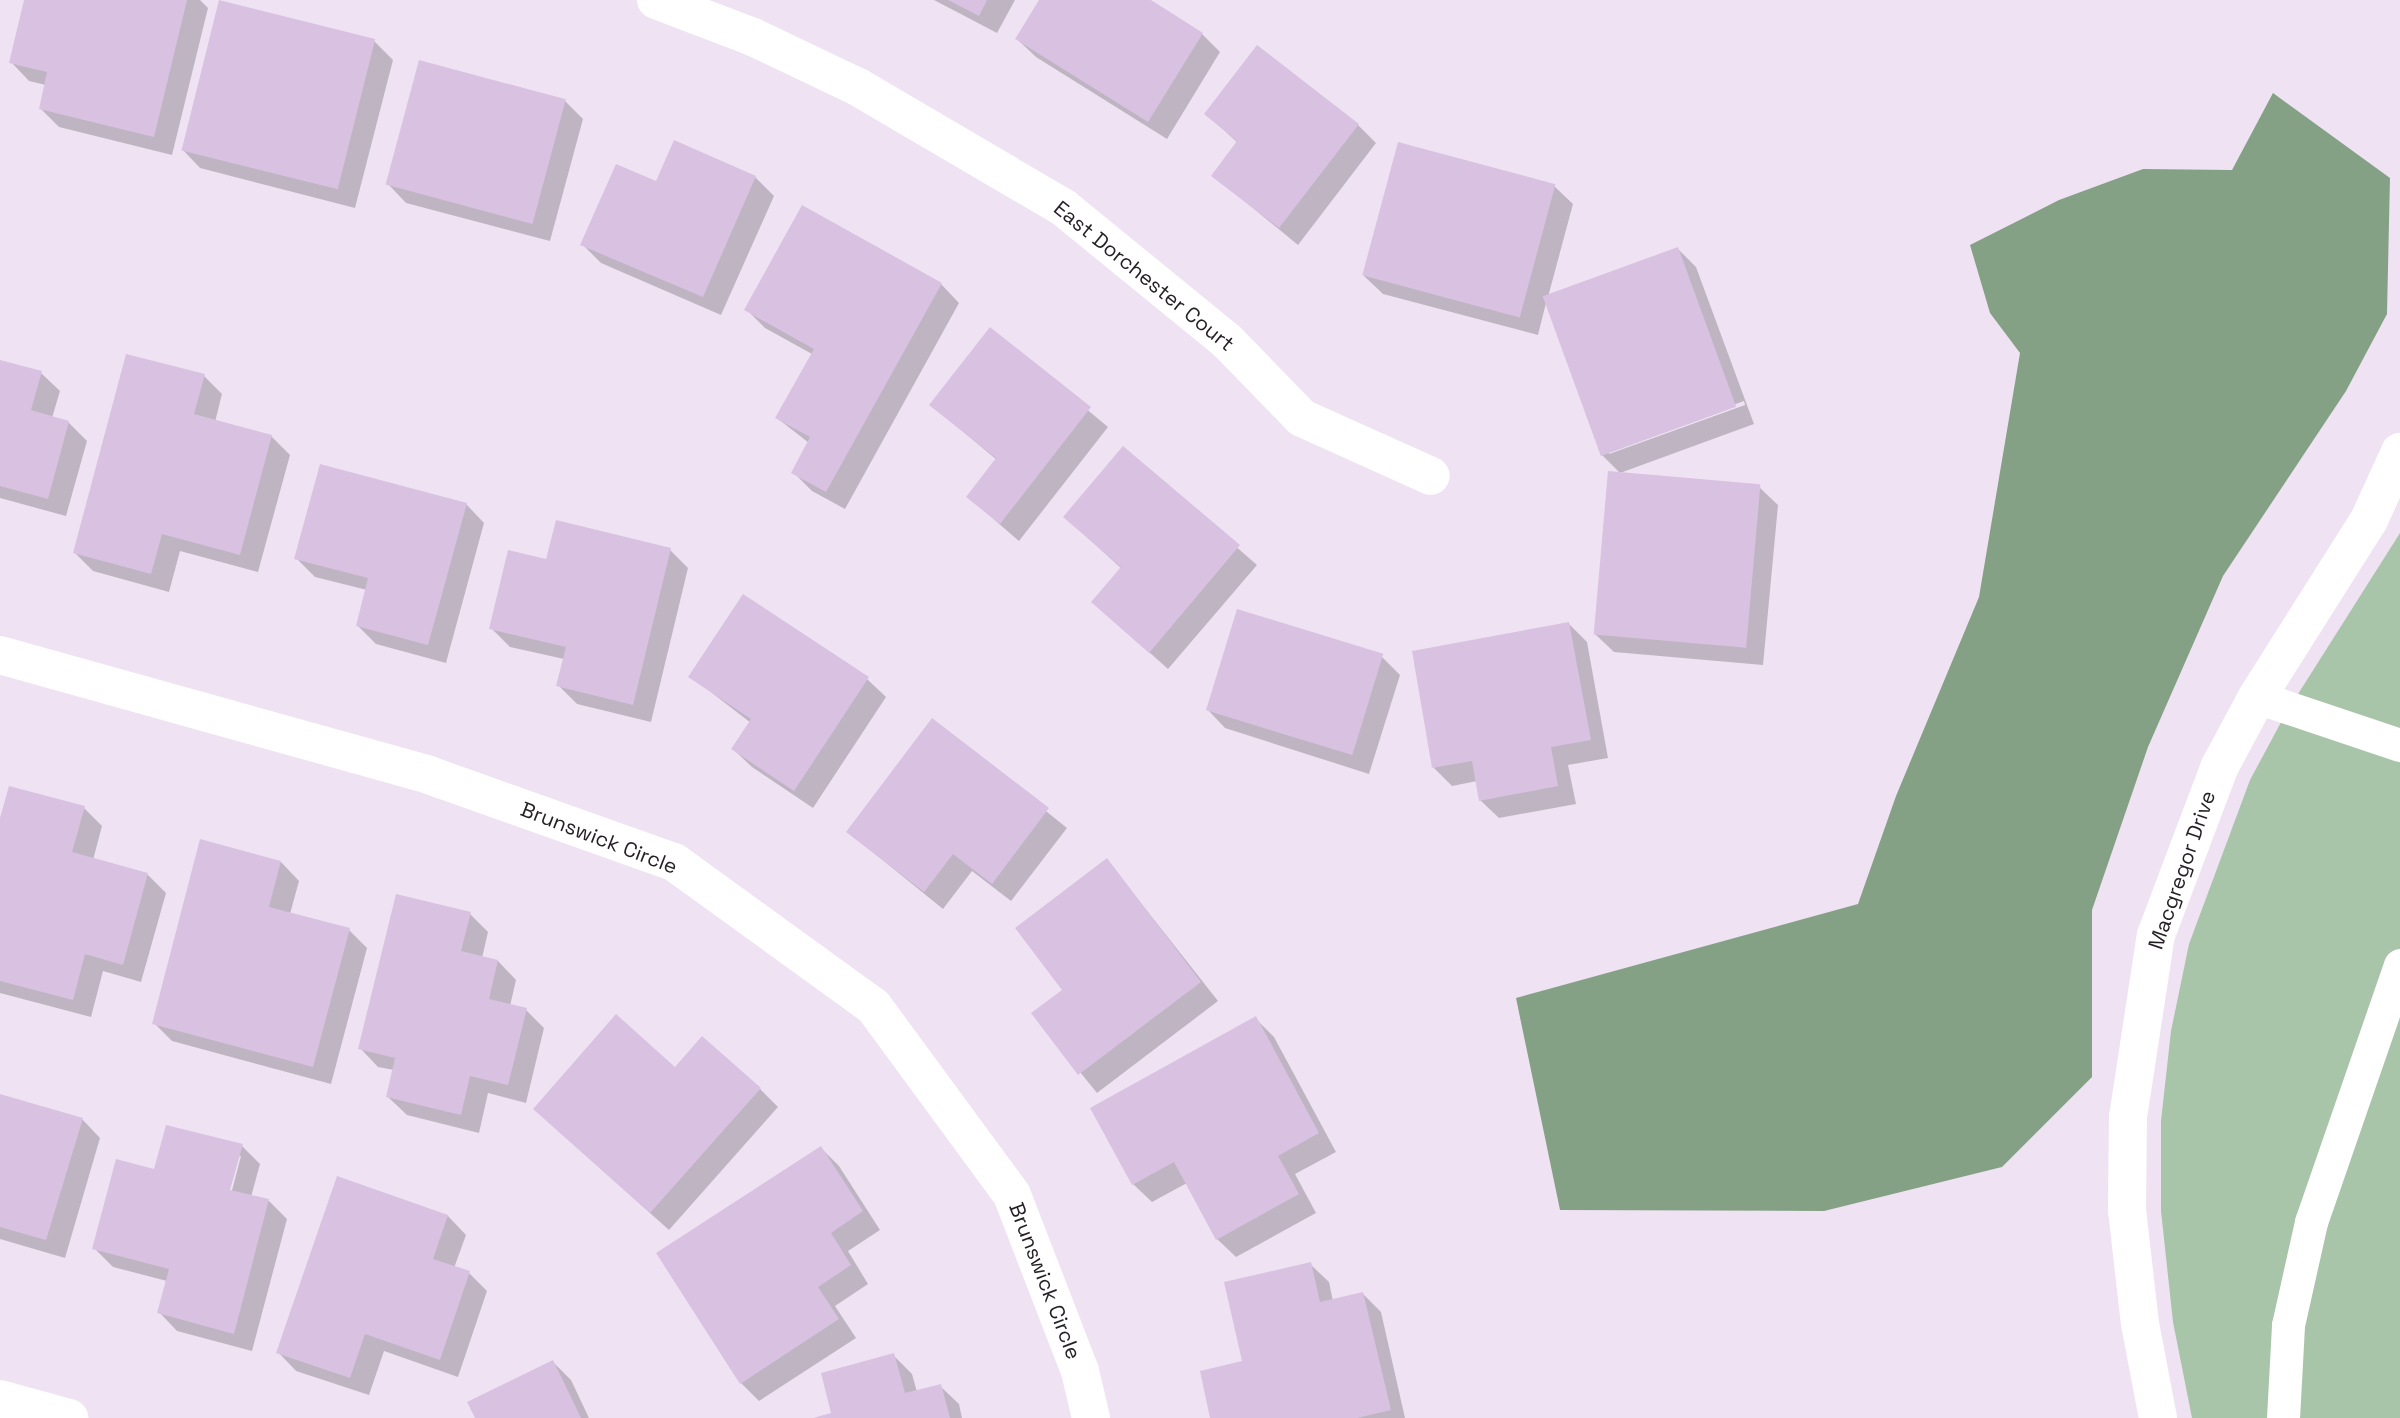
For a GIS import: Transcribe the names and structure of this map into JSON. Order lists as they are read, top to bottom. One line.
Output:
{"streets":{"street":["East Dorchester Court","Brunswick Circle","Macgregor Drive"]}}
